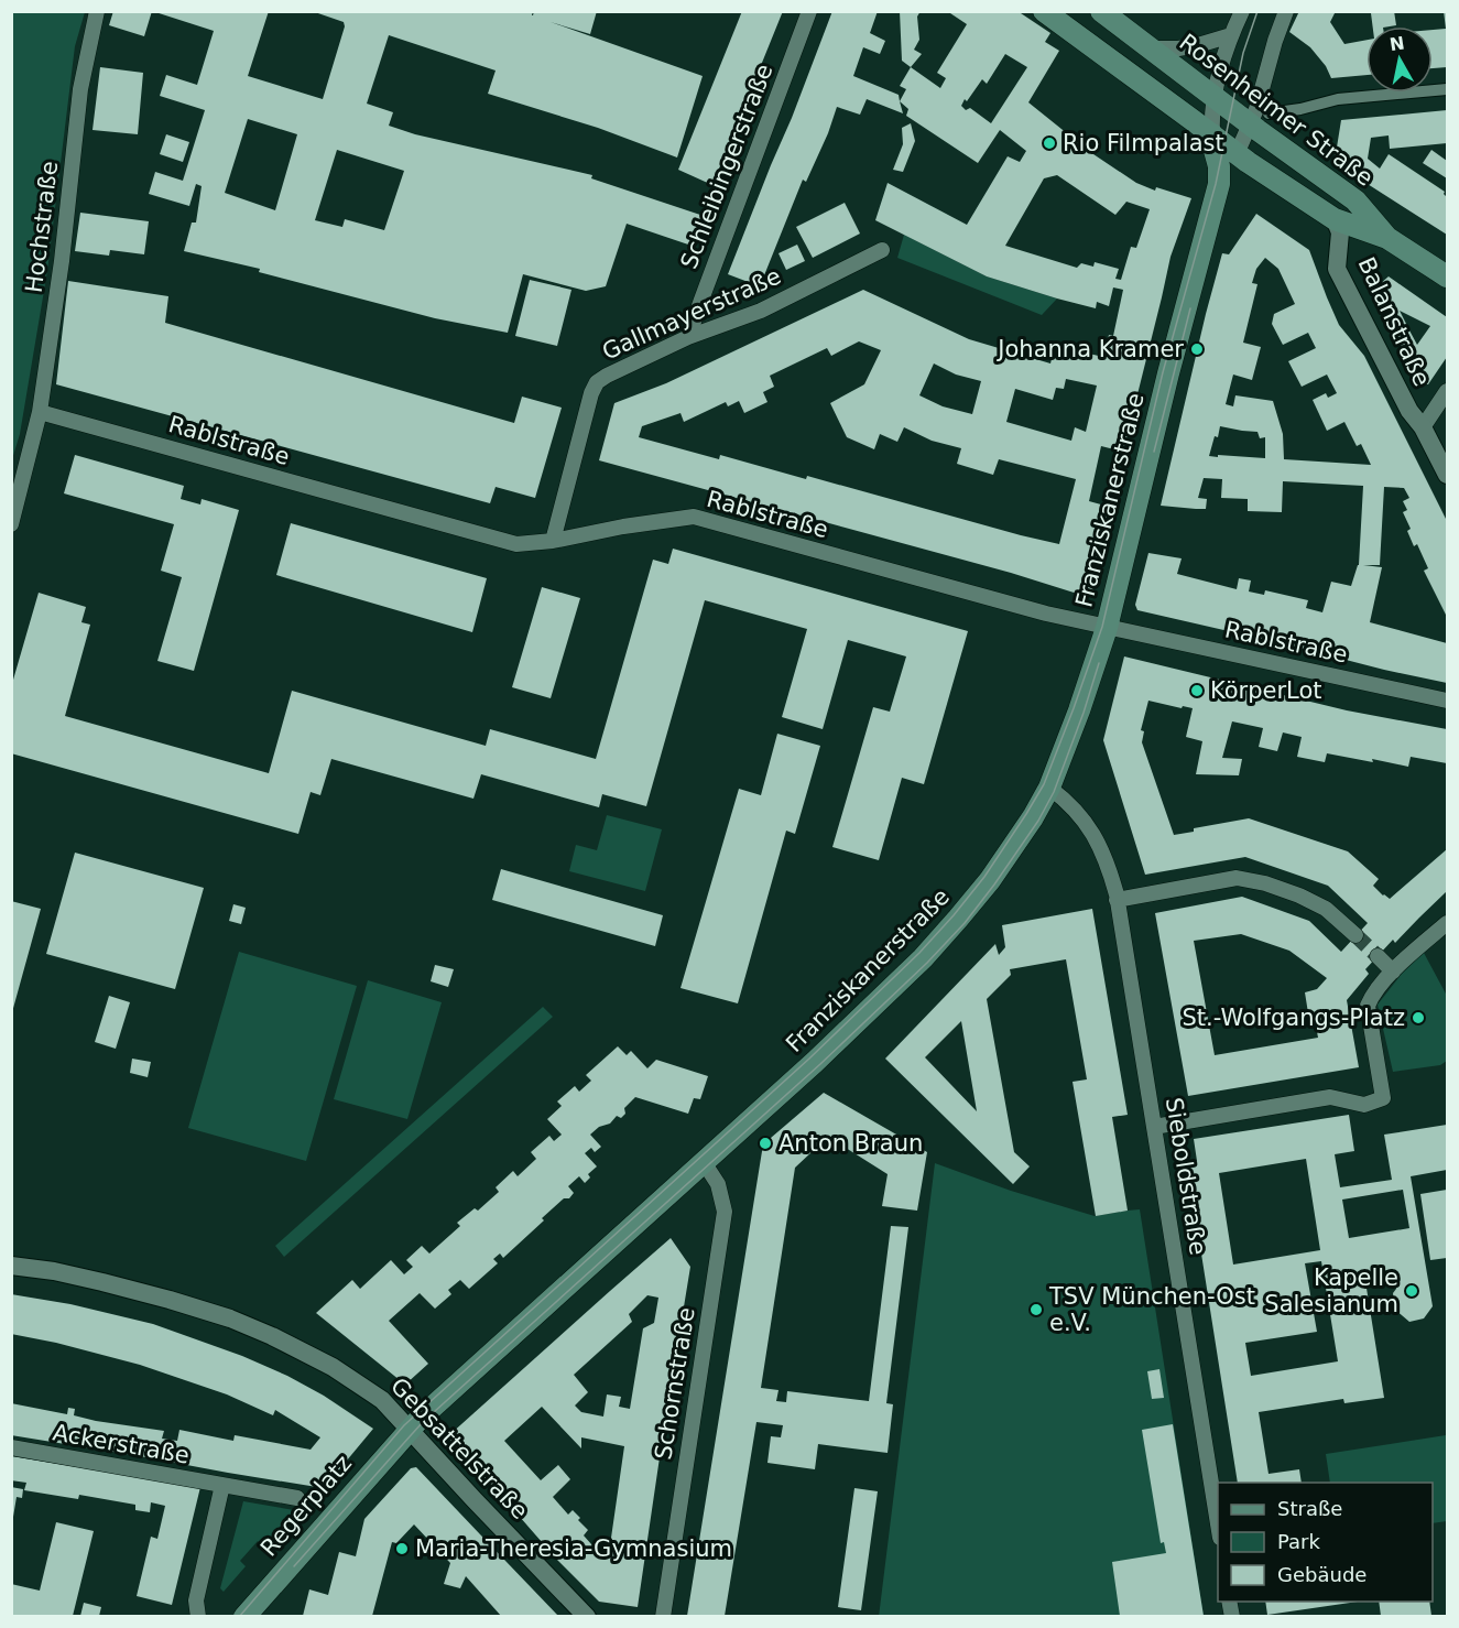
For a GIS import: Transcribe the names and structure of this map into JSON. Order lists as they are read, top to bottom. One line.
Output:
{"streets":{"main road":["Rosenheimer Straße","Franziskanerstraße","Regerplatz"],"street":["Schleibingerstraße","Hochstraße","Gallmayerstraße","Balanstraße","Rablstraße","Sieboldstraße","Schornstraße","Ackerstraße","Gebsattelstraße"]},"crossings":[["Schleibingerstraße","Gallmayerstraße"],["Hochstraße","Rablstraße"],["Gallmayerstraße","Rablstraße"],["Rablstraße","Franziskanerstraße"],["Franziskanerstraße","Sieboldstraße"],["Franziskanerstraße","Schornstraße"],["Franziskanerstraße","Gebsattelstraße"],["Franziskanerstraße","Regerplatz"],["Ackerstraße","Regerplatz"],["Gebsattelstraße","Regerplatz"]],"places":["Rio Filmpalast","Johanna Kramer","KörperLot","St.-Wolfgangs-Platz","Anton Braun","Kapelle Salesianum","TSV München-Ost e.V.","Maria-Theresia-Gymnasium"],"legend":["Straße","Park","Gebäude"],"north":"top"}
